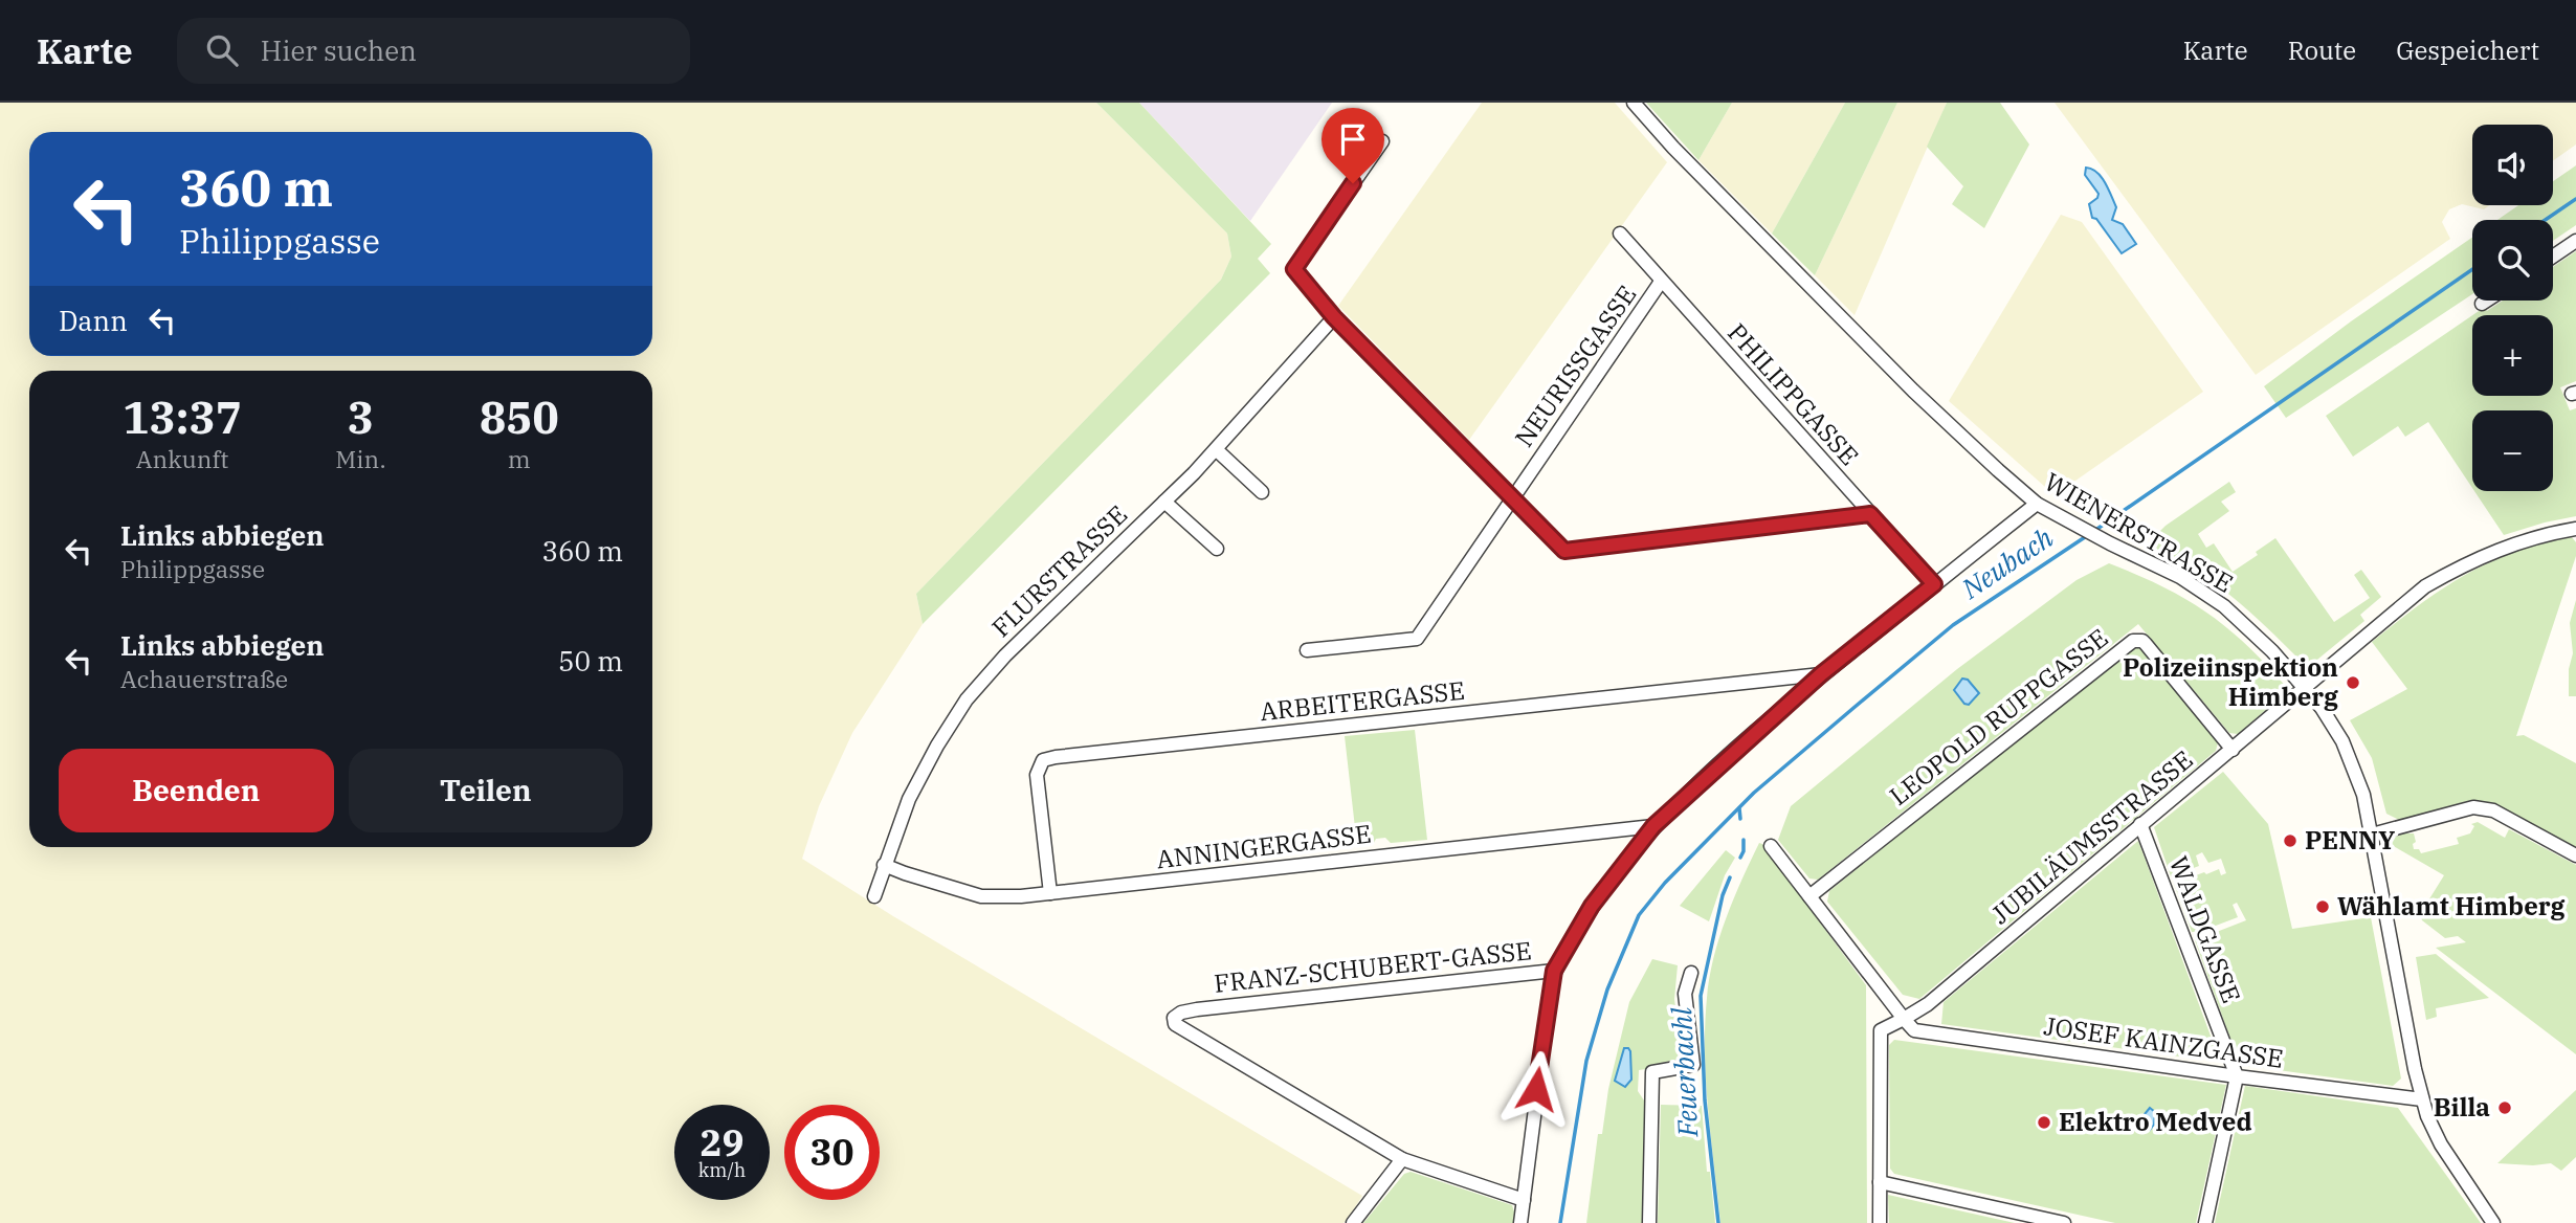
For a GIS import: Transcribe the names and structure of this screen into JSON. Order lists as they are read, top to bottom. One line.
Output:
{"streets":{"street":["NEURISSGASSE","PHILIPPGASSE","WIENERSTRASSE","FLURSTRASSE","ARBEITERGASSE","LEOPOLD RUPPGASSE","JUBILÄUMSSTRASSE","ANNINGERGASSE","WALDGASSE","FRANZ-SCHUBERT-GASSE","JOSEF KAINZGASSE"]},"crossings":[["NEURISSGASSE","PHILIPPGASSE"],["WIENERSTRASSE","JUBILÄUMSSTRASSE"],["WIENERSTRASSE","JOSEF KAINZGASSE"],["FLURSTRASSE","ANNINGERGASSE"],["ARBEITERGASSE","ANNINGERGASSE"],["LEOPOLD RUPPGASSE","JUBILÄUMSSTRASSE"],["JUBILÄUMSSTRASSE","WALDGASSE"],["JUBILÄUMSSTRASSE","JOSEF KAINZGASSE"],["WALDGASSE","JOSEF KAINZGASSE"]],"water":["Neubach","Feuerbachl"],"places":["Polizeiinspektion Himberg","PENNY","Wählamt Himberg","Billa","Elektro Medved"],"page":{"header":"Karte","search":"Hier suchen","nav":["Karte","Route","Gespeichert"],"map_buttons":["+","−"],"turn":["360 m","Philippgasse"],"then":"Dann","eta":["13:37","Ankunft","3","Min.","850","m"],"list":[{"name":"Links abbiegen","note":"Philippgasse","value":"360 m"},{"name":"Links abbiegen","note":"Achauerstraße","value":"50 m"}],"buttons":["Beenden","Teilen"],"speed":"29 km/h","limit":"30"}}
